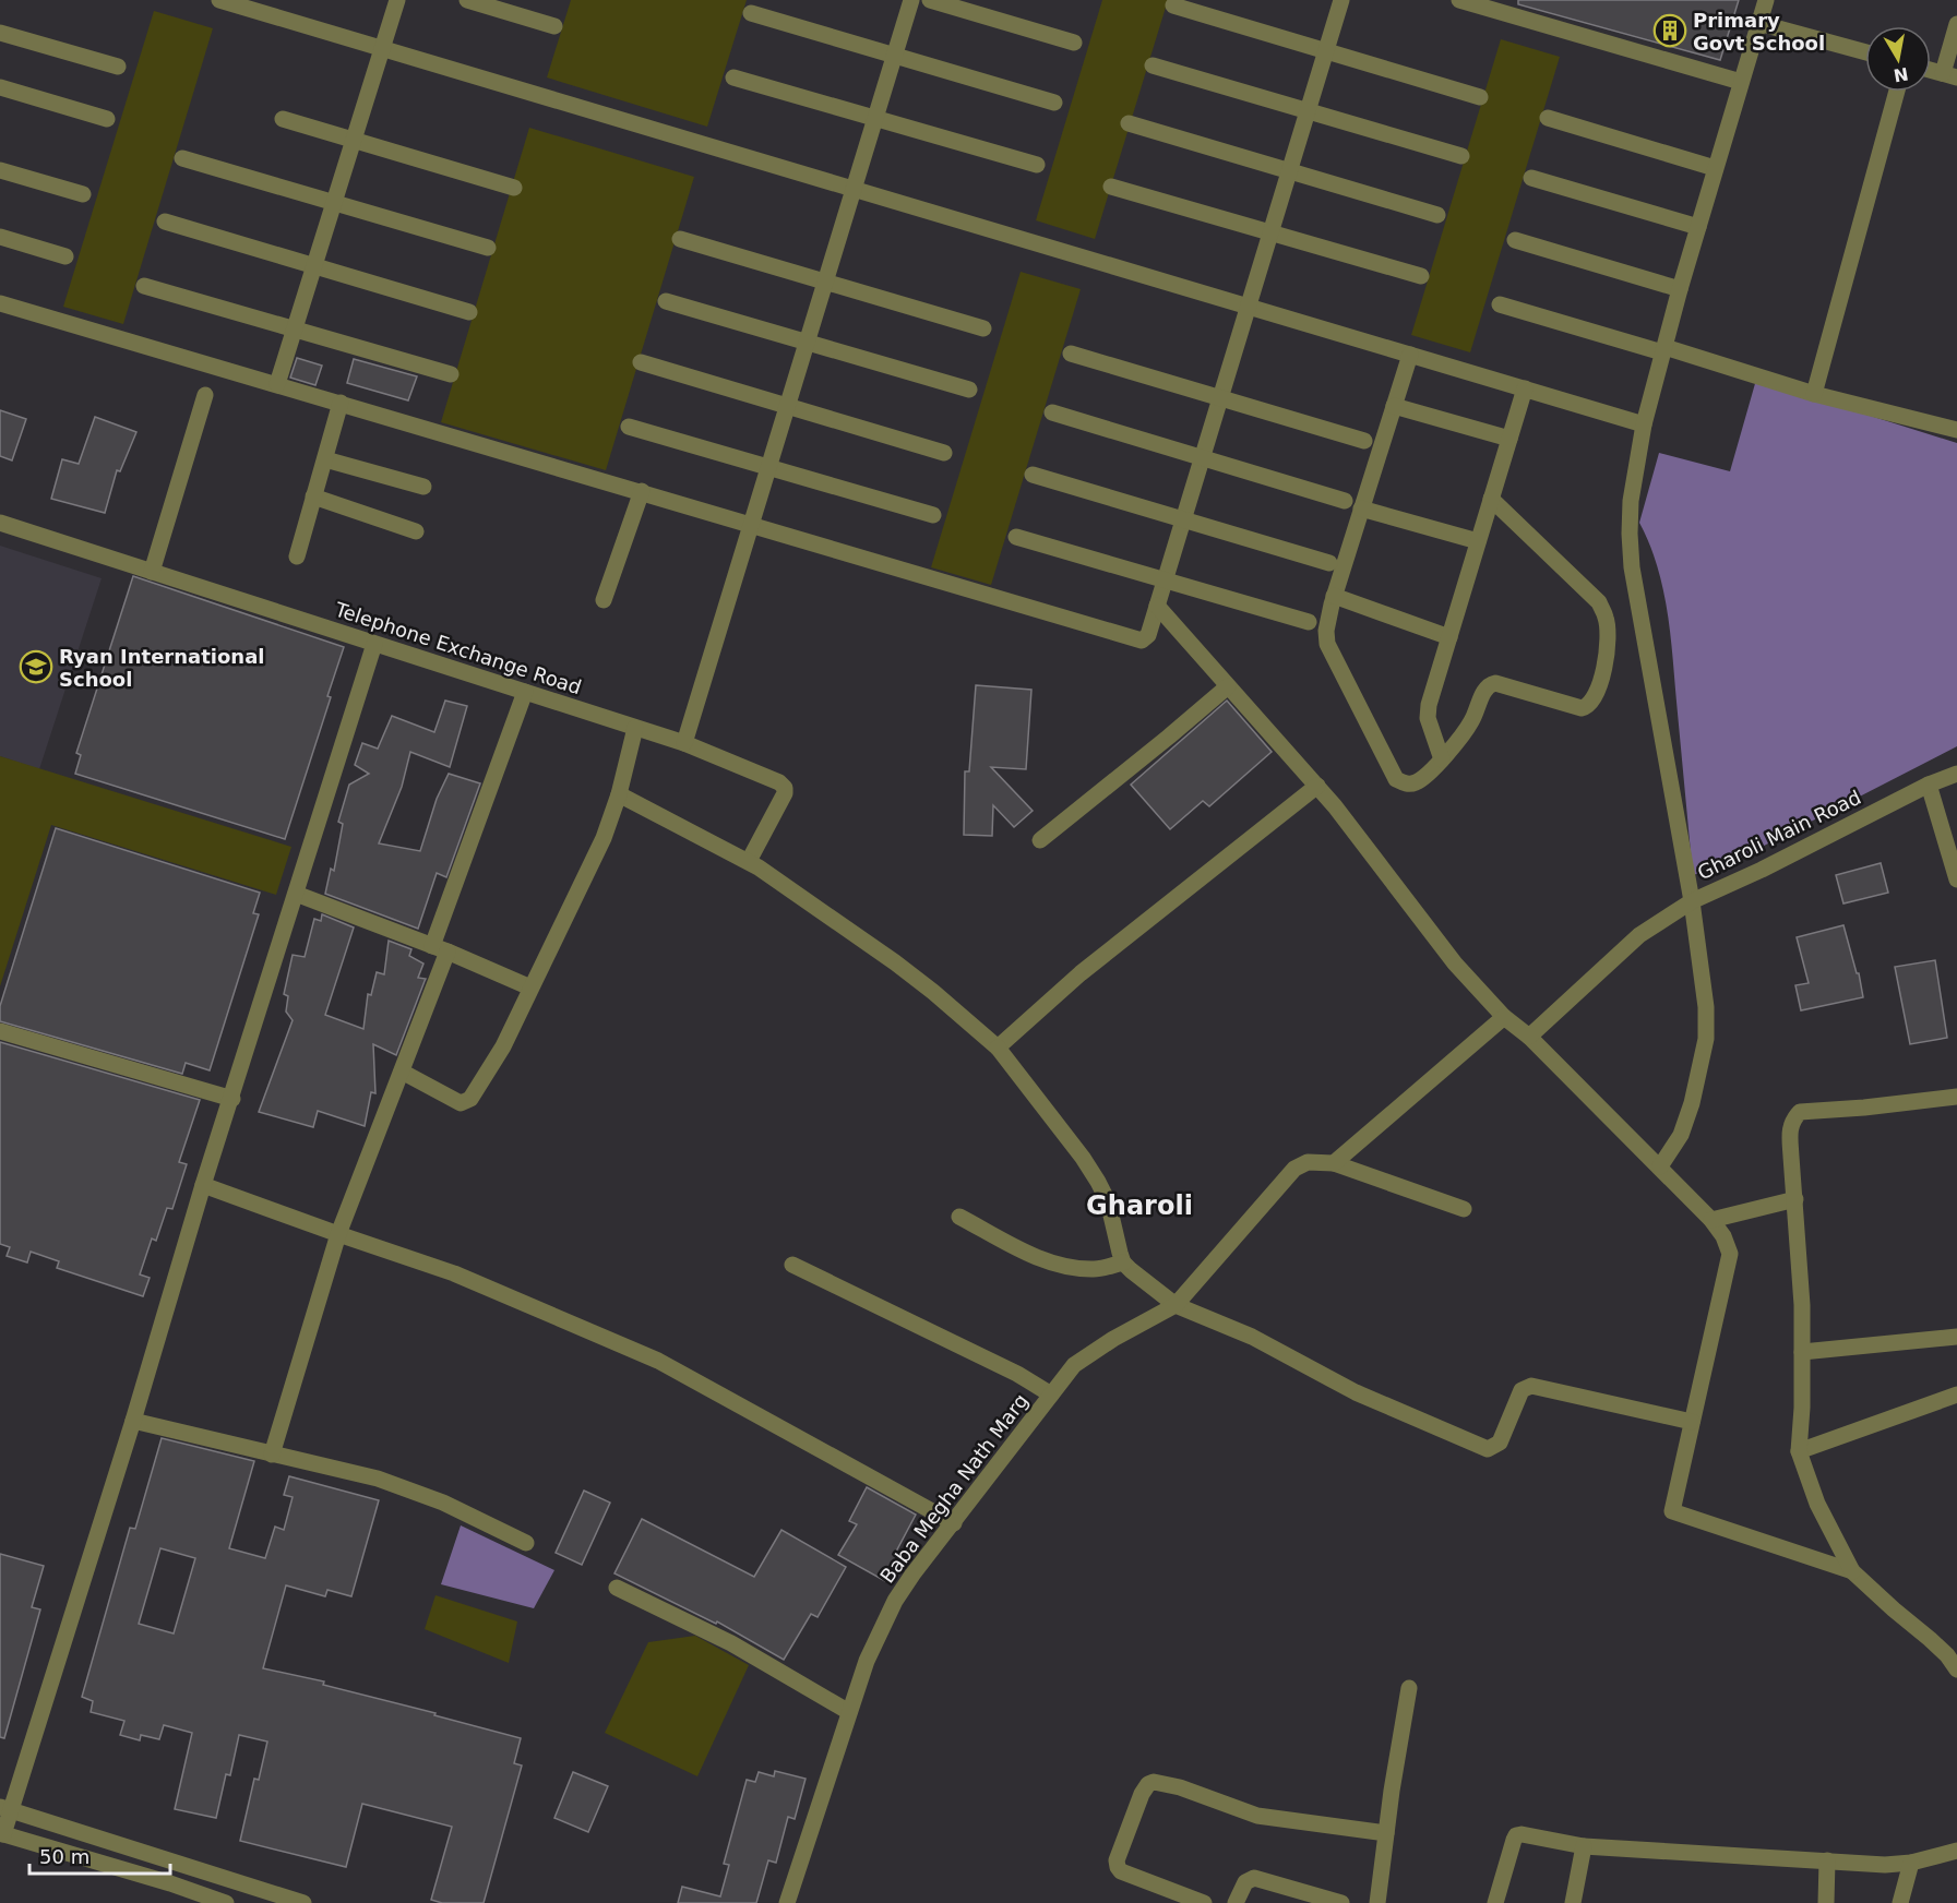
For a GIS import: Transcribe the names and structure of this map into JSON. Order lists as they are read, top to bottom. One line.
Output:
{"streets":{"street":["Telephone Exchange Road","Gharoli Main Road","Baba Megha Nath Marg"]},"districts":["Gharoli"],"places":{"building":["Primary Govt School"],"school or university":["Ryan International School"]},"scale_bar":"50 m","north":"bottom"}
